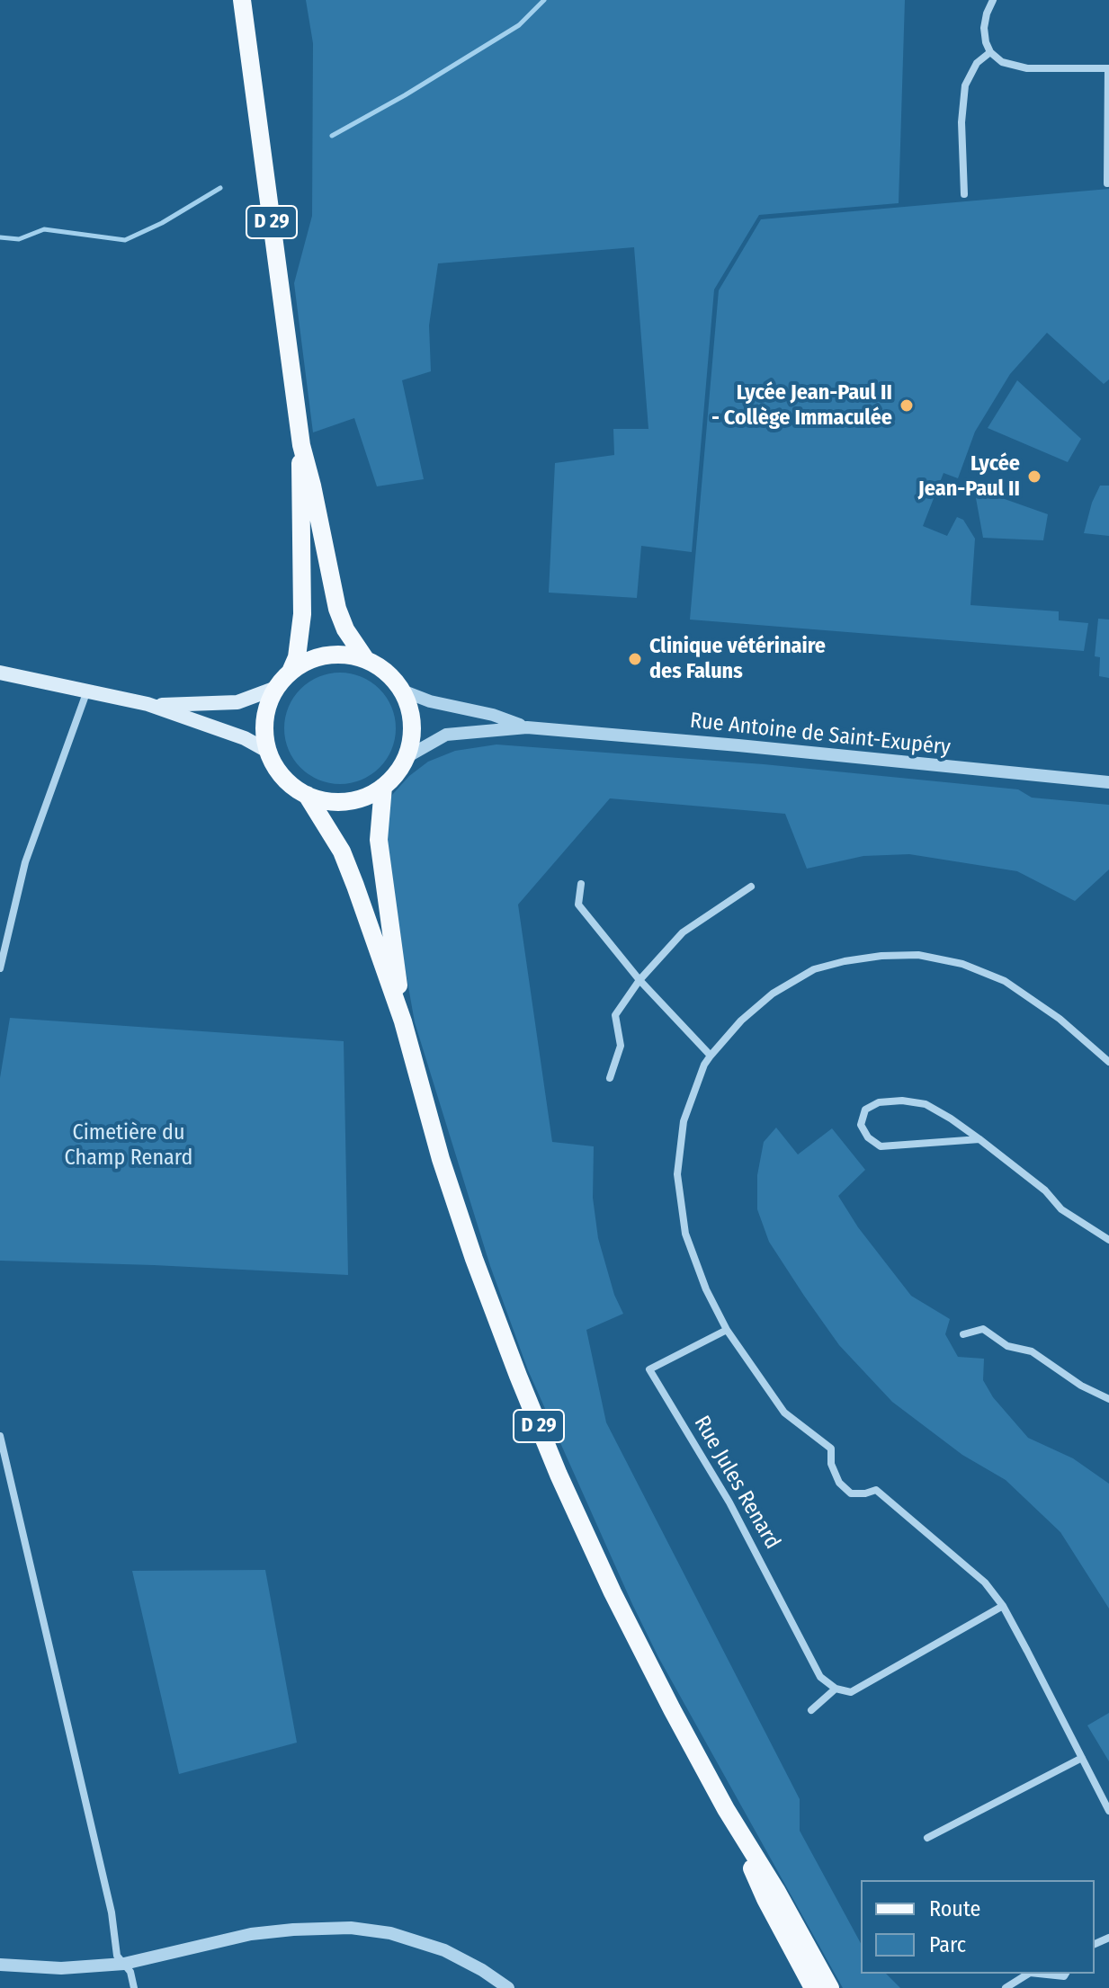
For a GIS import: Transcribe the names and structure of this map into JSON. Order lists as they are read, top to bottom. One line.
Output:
{"streets":{"main road":["D 29"],"street":["Rue Antoine de Saint-Exupéry","Rue Jules Renard"]},"crossings":[["D 29","Rue Antoine de Saint-Exupéry"]],"parks":["Cimetière du Champ Renard"],"places":["Lycée Jean-Paul II - Collège Immaculée","Lycée Jean-Paul II","Clinique vétérinaire des Faluns"],"legend":["Route","Parc"]}
